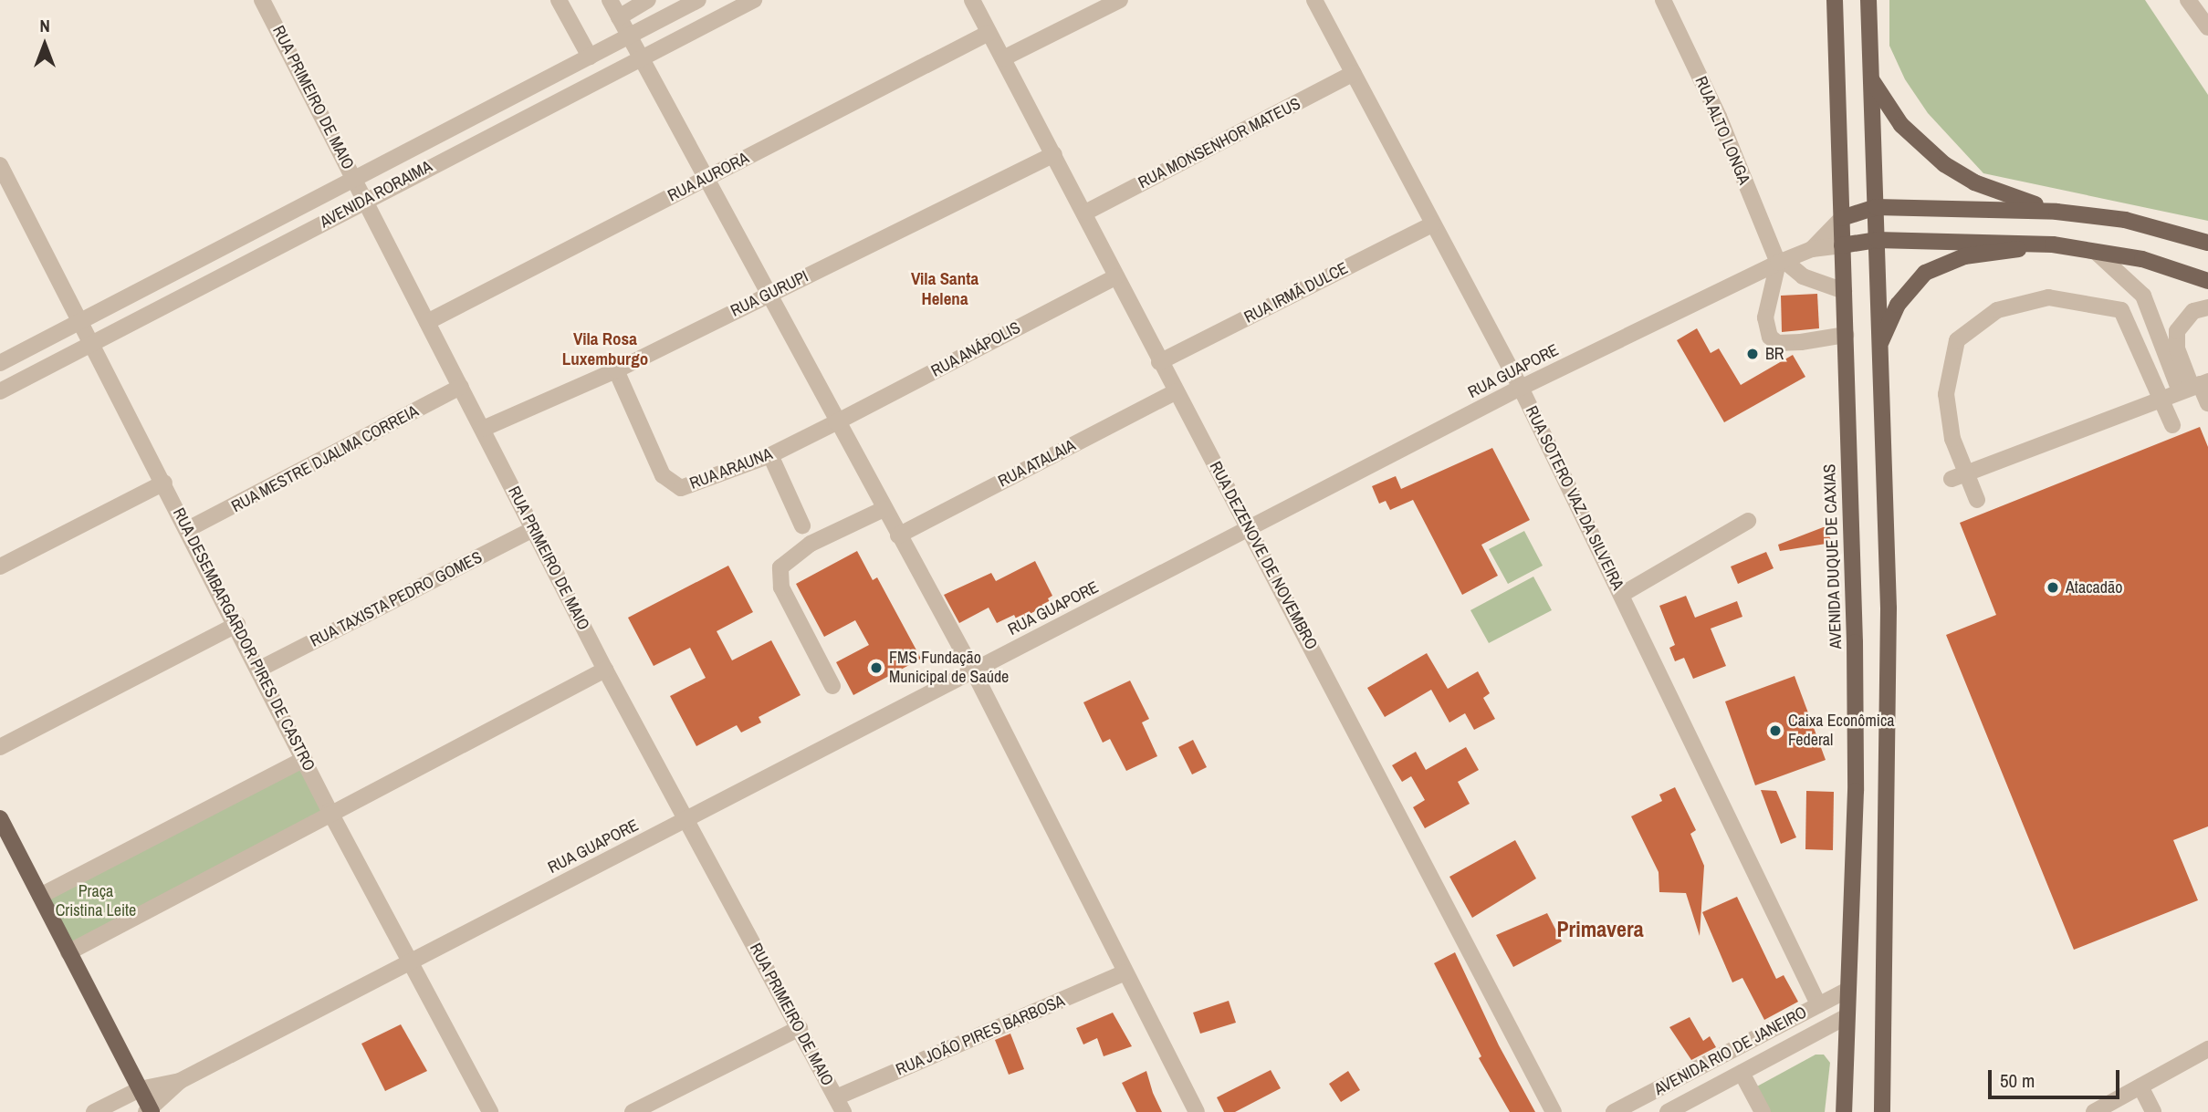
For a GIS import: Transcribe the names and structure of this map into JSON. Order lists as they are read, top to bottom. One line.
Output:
{"streets":{"main road":["RUA GUAPORE","AVENIDA DUQUE DE CAXIAS"],"street":["RUA PRIMEIRO DE MAIO","RUA ALTO LONGA","RUA MONSENHOR MATEUS","RUA AURORA","AVENIDA RORAIMA","RUA IRMÃ DULCE","RUA GURUPI","RUA ANÁPOLIS","RUA MESTRE DJALMA CORREIA","RUA ATALAIA","RUA ARAUNA","RUA SOTERO VAZ DA SILVEIRA","RUA DEZENOVE DE NOVEMBRO","RUA TAXISTA PEDRO GOMES","RUA DESEMBARGARDOR PIRES DE CASTRO","RUA JOÃO PIRES BARBOSA","AVENIDA RIO DE JANEIRO"]},"crossings":[["RUA PRIMEIRO DE MAIO","RUA AURORA"],["RUA PRIMEIRO DE MAIO","AVENIDA RORAIMA"],["RUA PRIMEIRO DE MAIO","RUA GURUPI"],["RUA PRIMEIRO DE MAIO","RUA GUAPORE"],["RUA PRIMEIRO DE MAIO","RUA MESTRE DJALMA CORREIA"],["RUA PRIMEIRO DE MAIO","RUA TAXISTA PEDRO GOMES"],["RUA PRIMEIRO DE MAIO","RUA JOÃO PIRES BARBOSA"],["RUA ALTO LONGA","RUA GUAPORE"],["RUA MONSENHOR MATEUS","RUA SOTERO VAZ DA SILVEIRA"],["RUA MONSENHOR MATEUS","RUA DEZENOVE DE NOVEMBRO"],["RUA AURORA","RUA DEZENOVE DE NOVEMBRO"],["AVENIDA RORAIMA","RUA DESEMBARGARDOR PIRES DE CASTRO"],["RUA IRMÃ DULCE","RUA SOTERO VAZ DA SILVEIRA"],["RUA IRMÃ DULCE","RUA DEZENOVE DE NOVEMBRO"],["RUA GURUPI","RUA ARAUNA"],["RUA GURUPI","RUA DEZENOVE DE NOVEMBRO"],["RUA ANÁPOLIS","RUA ARAUNA"],["RUA ANÁPOLIS","RUA DEZENOVE DE NOVEMBRO"],["RUA GUAPORE","RUA SOTERO VAZ DA SILVEIRA"],["RUA GUAPORE","RUA DEZENOVE DE NOVEMBRO"],["RUA GUAPORE","AVENIDA DUQUE DE CAXIAS"],["RUA GUAPORE","RUA DESEMBARGARDOR PIRES DE CASTRO"],["RUA MESTRE DJALMA CORREIA","RUA DESEMBARGARDOR PIRES DE CASTRO"],["RUA ATALAIA","RUA DEZENOVE DE NOVEMBRO"],["RUA SOTERO VAZ DA SILVEIRA","AVENIDA RIO DE JANEIRO"],["AVENIDA DUQUE DE CAXIAS","AVENIDA RIO DE JANEIRO"],["RUA TAXISTA PEDRO GOMES","RUA DESEMBARGARDOR PIRES DE CASTRO"]],"districts":["Vila Santa Helena","Vila Rosa Luxemburgo","Primavera"],"parks":["Praça Cristina Leite"],"places":["BR","Atacadão","FMS Fundação Municipal de Saúde","Caixa Econômica Federal"],"scale_bar":"50 m","north":"top"}
